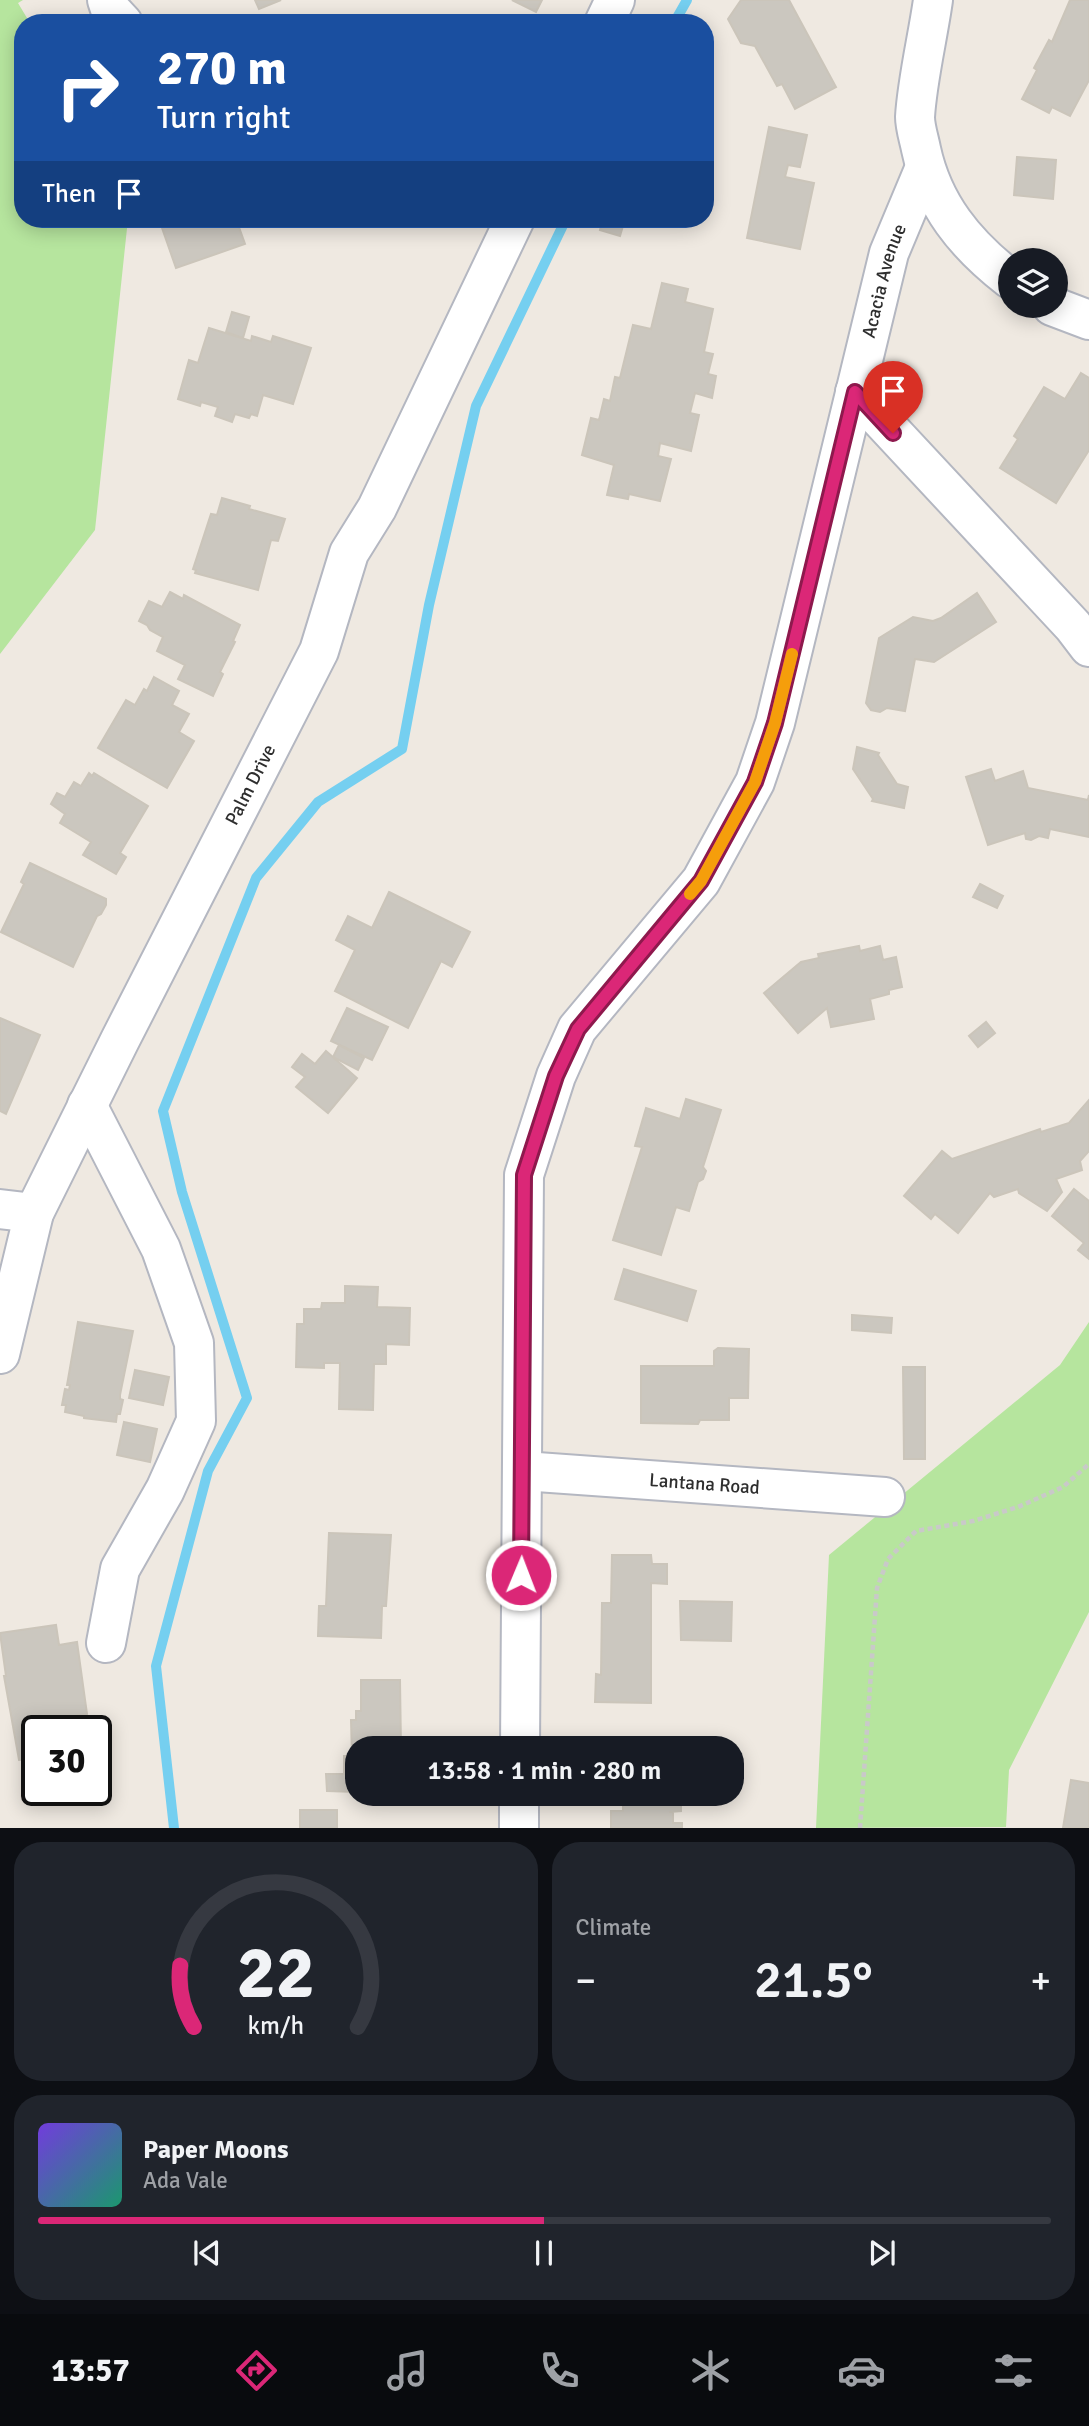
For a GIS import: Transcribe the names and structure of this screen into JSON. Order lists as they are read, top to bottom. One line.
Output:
{"streets":{"street":["Acacia Avenue","Palm Drive","Lantana Road"]},"crossings":[["Acacia Avenue","Lantana Road"]],"page":{"turn":["270 m","Turn right"],"then":"Then","limit":"30","trip":"13:58 · 1 min · 280 m","tile":"Climate","heat":["−","21.5°","+"],"song":["Paper Moons","Ada Vale"],"tabs":"13:57","gauge":["22","km/h"]}}
